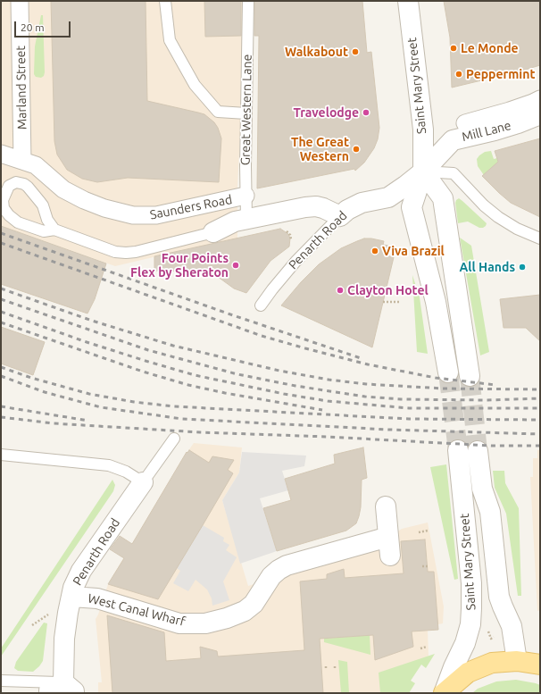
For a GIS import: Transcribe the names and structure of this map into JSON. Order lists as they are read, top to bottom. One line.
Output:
{"streets":{"street":["Saint Mary Street","Marland Street","Mill Lane","Saunders Road","Penarth Road","West Canal Wharf"],"lane":["Great Western Lane"]},"crossings":[["Saint Mary Street","Mill Lane"],["Saint Mary Street","Penarth Road"],["Marland Street","Saunders Road"],["Great Western Lane","Saunders Road"],["Mill Lane","Penarth Road"],["Saunders Road","Penarth Road"],["Penarth Road","West Canal Wharf"]],"places":["Le Monde","Walkabout","Peppermint","Travelodge","The Great Western","Viva Brazil","Four Points Flex by Sheraton","All Hands","Clayton Hotel"],"scale_bar":"20 m"}
